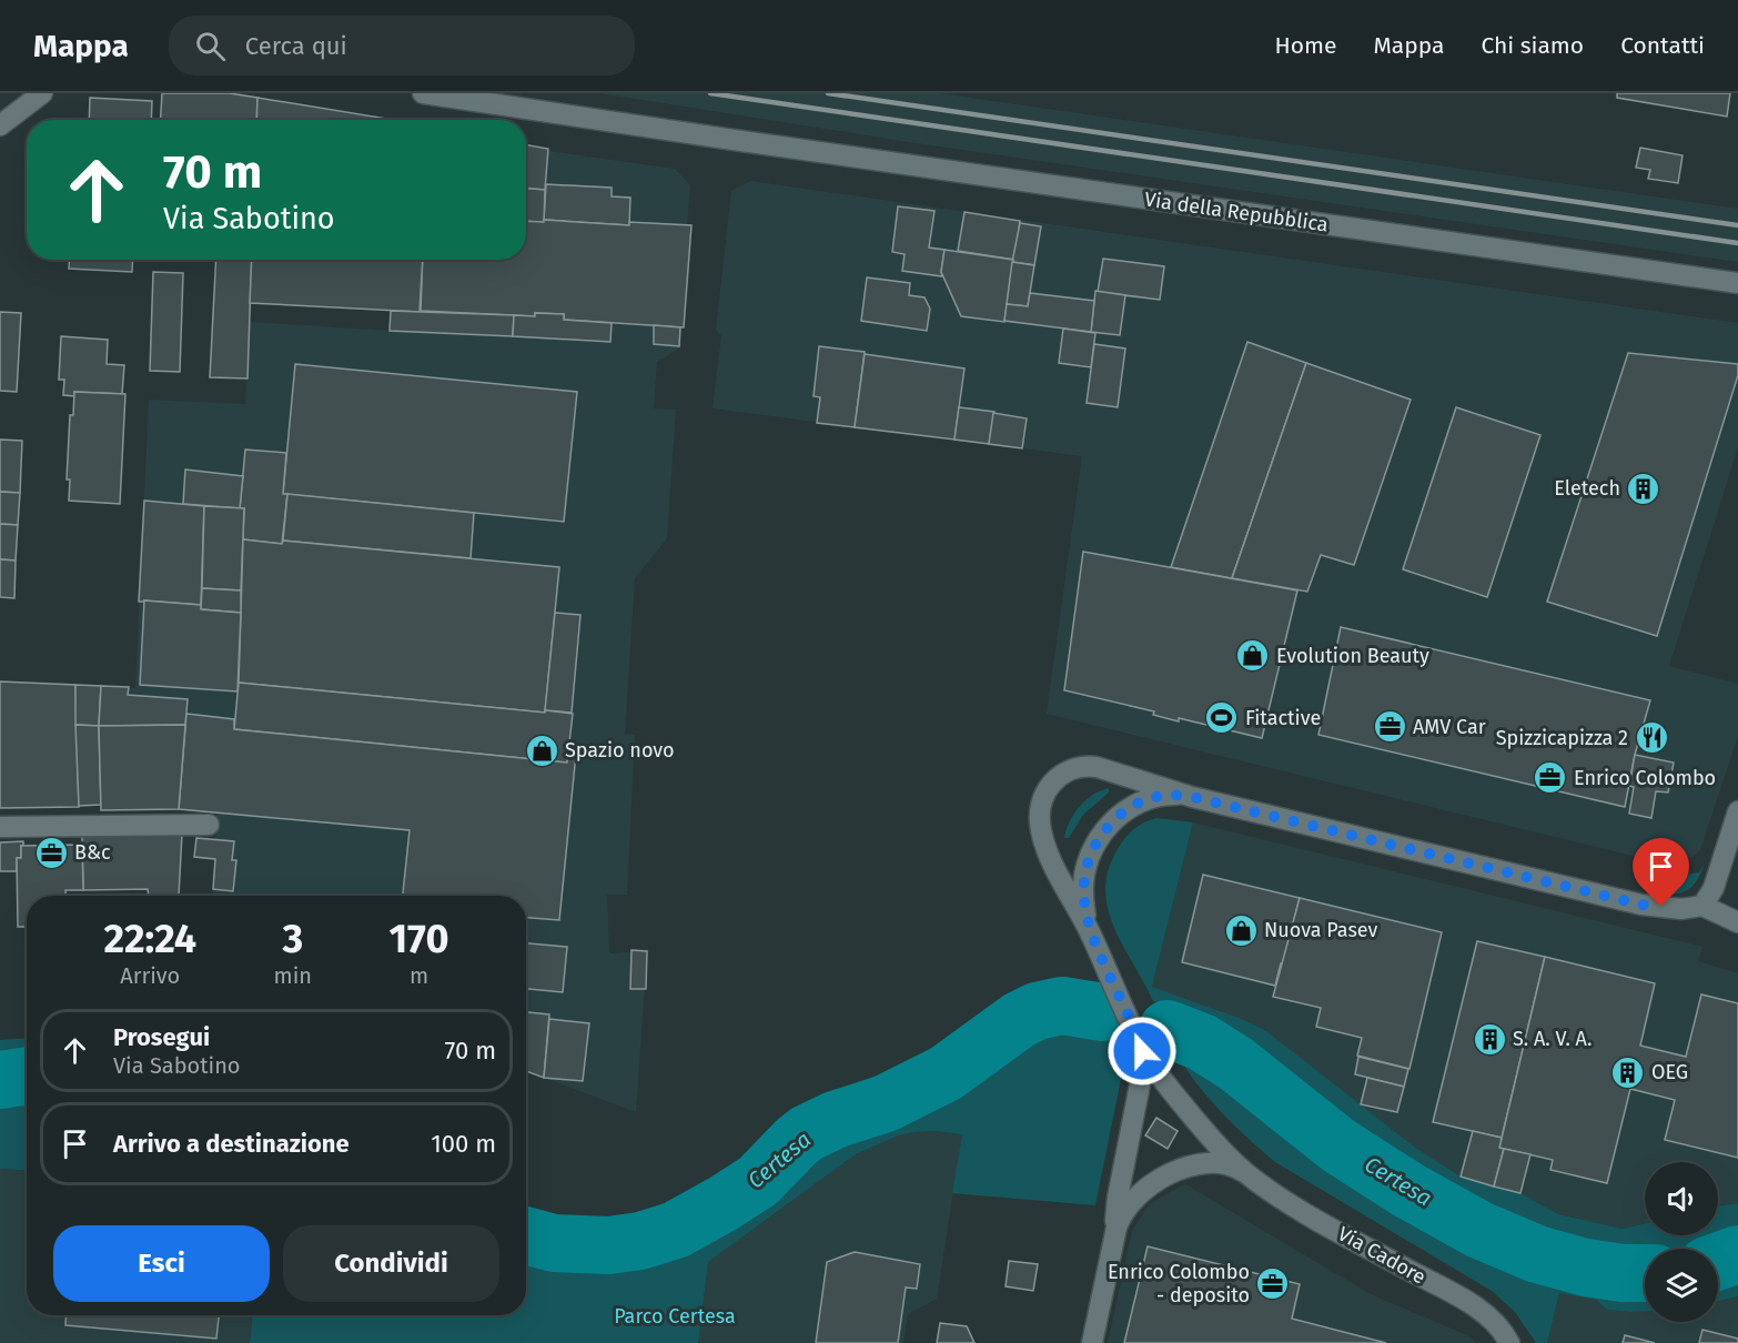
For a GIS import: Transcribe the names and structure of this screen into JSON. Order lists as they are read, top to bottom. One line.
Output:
{"streets":{"street":["Via della Repubblica","Via Cadore"]},"water":["Certesa"],"parks":["Parco Certesa"],"places":{"building":["Eletech","S. A. V. A.","OEG"],"shop":["Evolution Beauty","Spazio novo","Nuova Pasev"],"sports":["Fitactive"],"office":["AMV Car","Enrico Colombo","B&c","Enrico Colombo - deposito"],"restaurant":["Spizzicapizza 2"]},"page":{"header":"Mappa","search":"Cerca qui","nav":["Home","Mappa","Chi siamo","Contatti"],"turn":["70 m","Via Sabotino"],"eta":["22:24","Arrivo","3","min","170","m"],"list":[{"name":"Prosegui","note":"Via Sabotino","value":"70 m"},{"name":"Arrivo a destinazione","value":"100 m"}],"buttons":["Esci","Condividi"]}}
